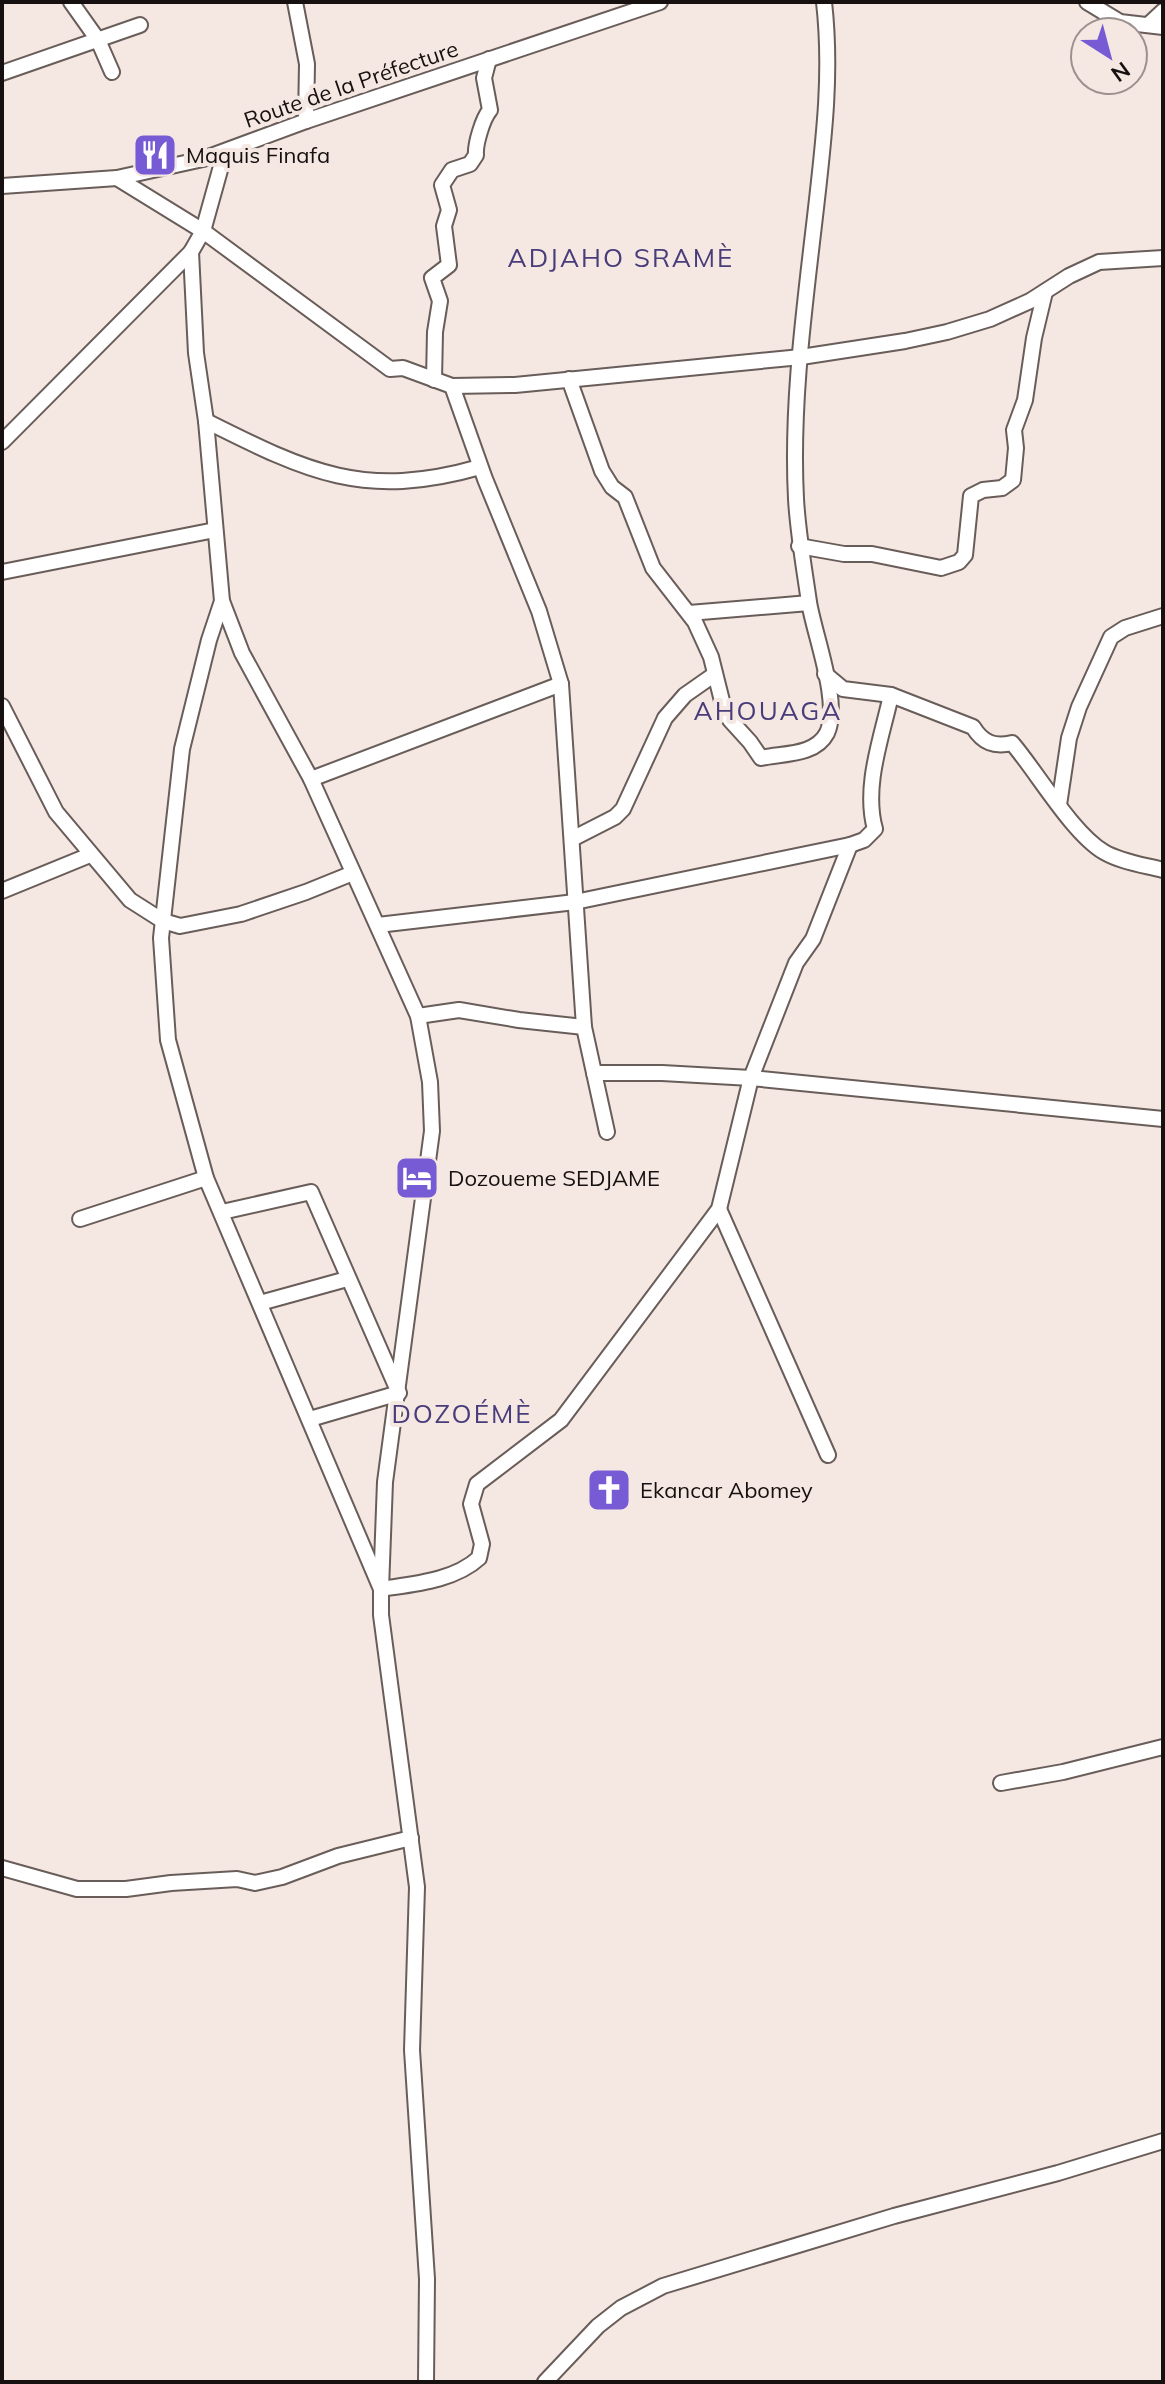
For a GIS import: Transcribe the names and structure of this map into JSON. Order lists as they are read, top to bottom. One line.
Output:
{"streets":{"street":["Route de la Préfecture"]},"districts":["ADJAHO SRAMÈ","AHOUAGA","DOZOÉMÈ"],"places":{"restaurant":["Maquis Finafa"],"hotel":["Dozoueme SEDJAME"],"church":["Ekancar Abomey"]},"north":"bottom right"}
